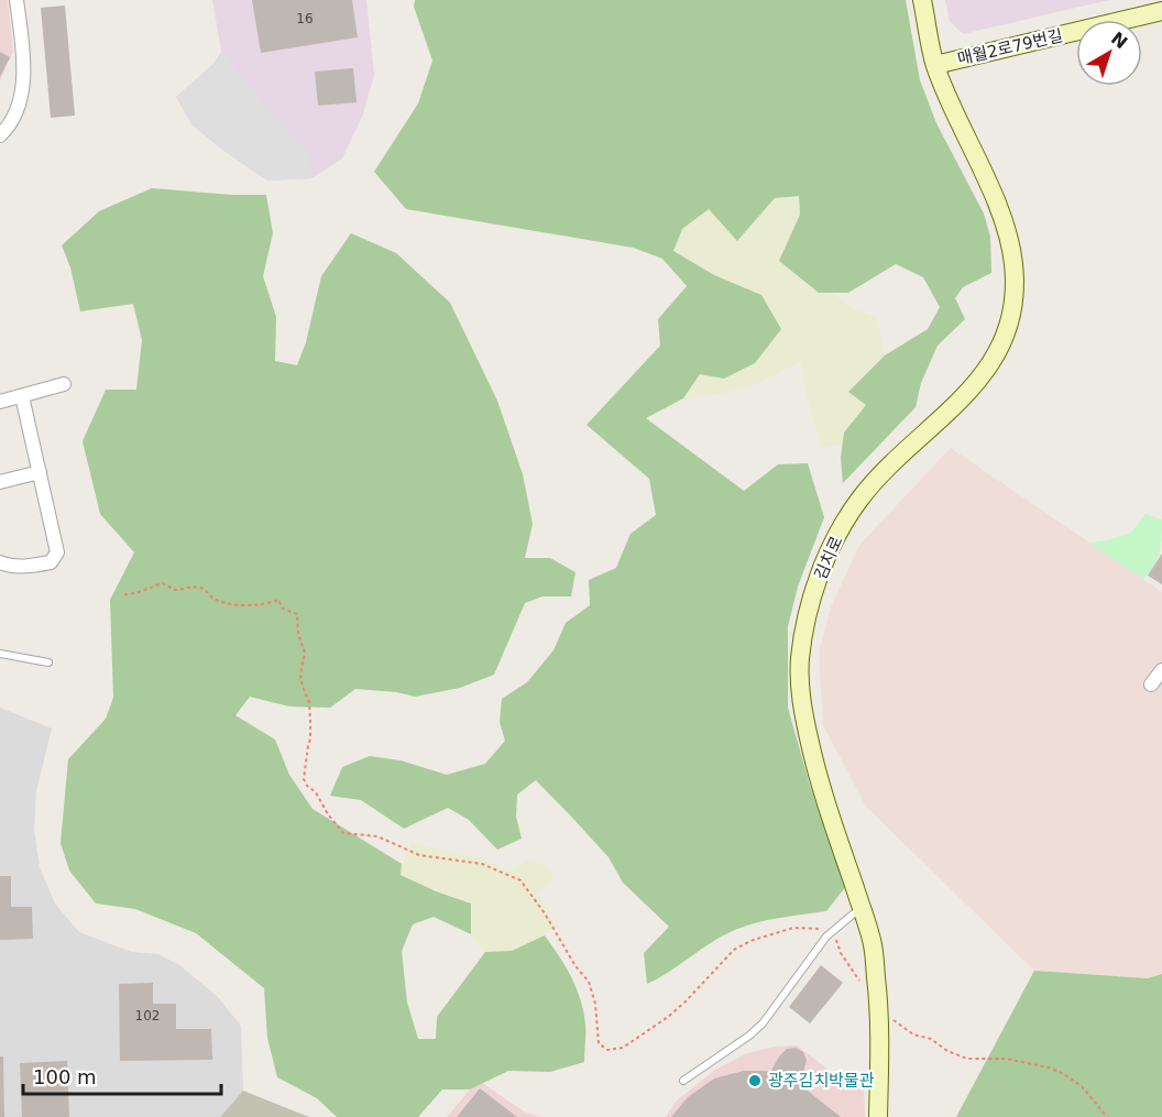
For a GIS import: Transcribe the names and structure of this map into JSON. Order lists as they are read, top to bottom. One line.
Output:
{"streets":{"street":["매월2로79번길","김치로"]},"crossings":[["매월2로79번길","김치로"]],"places":["광주김치박물관"],"house_numbers":["16","102"],"scale_bar":"100 m","north":"top right"}
